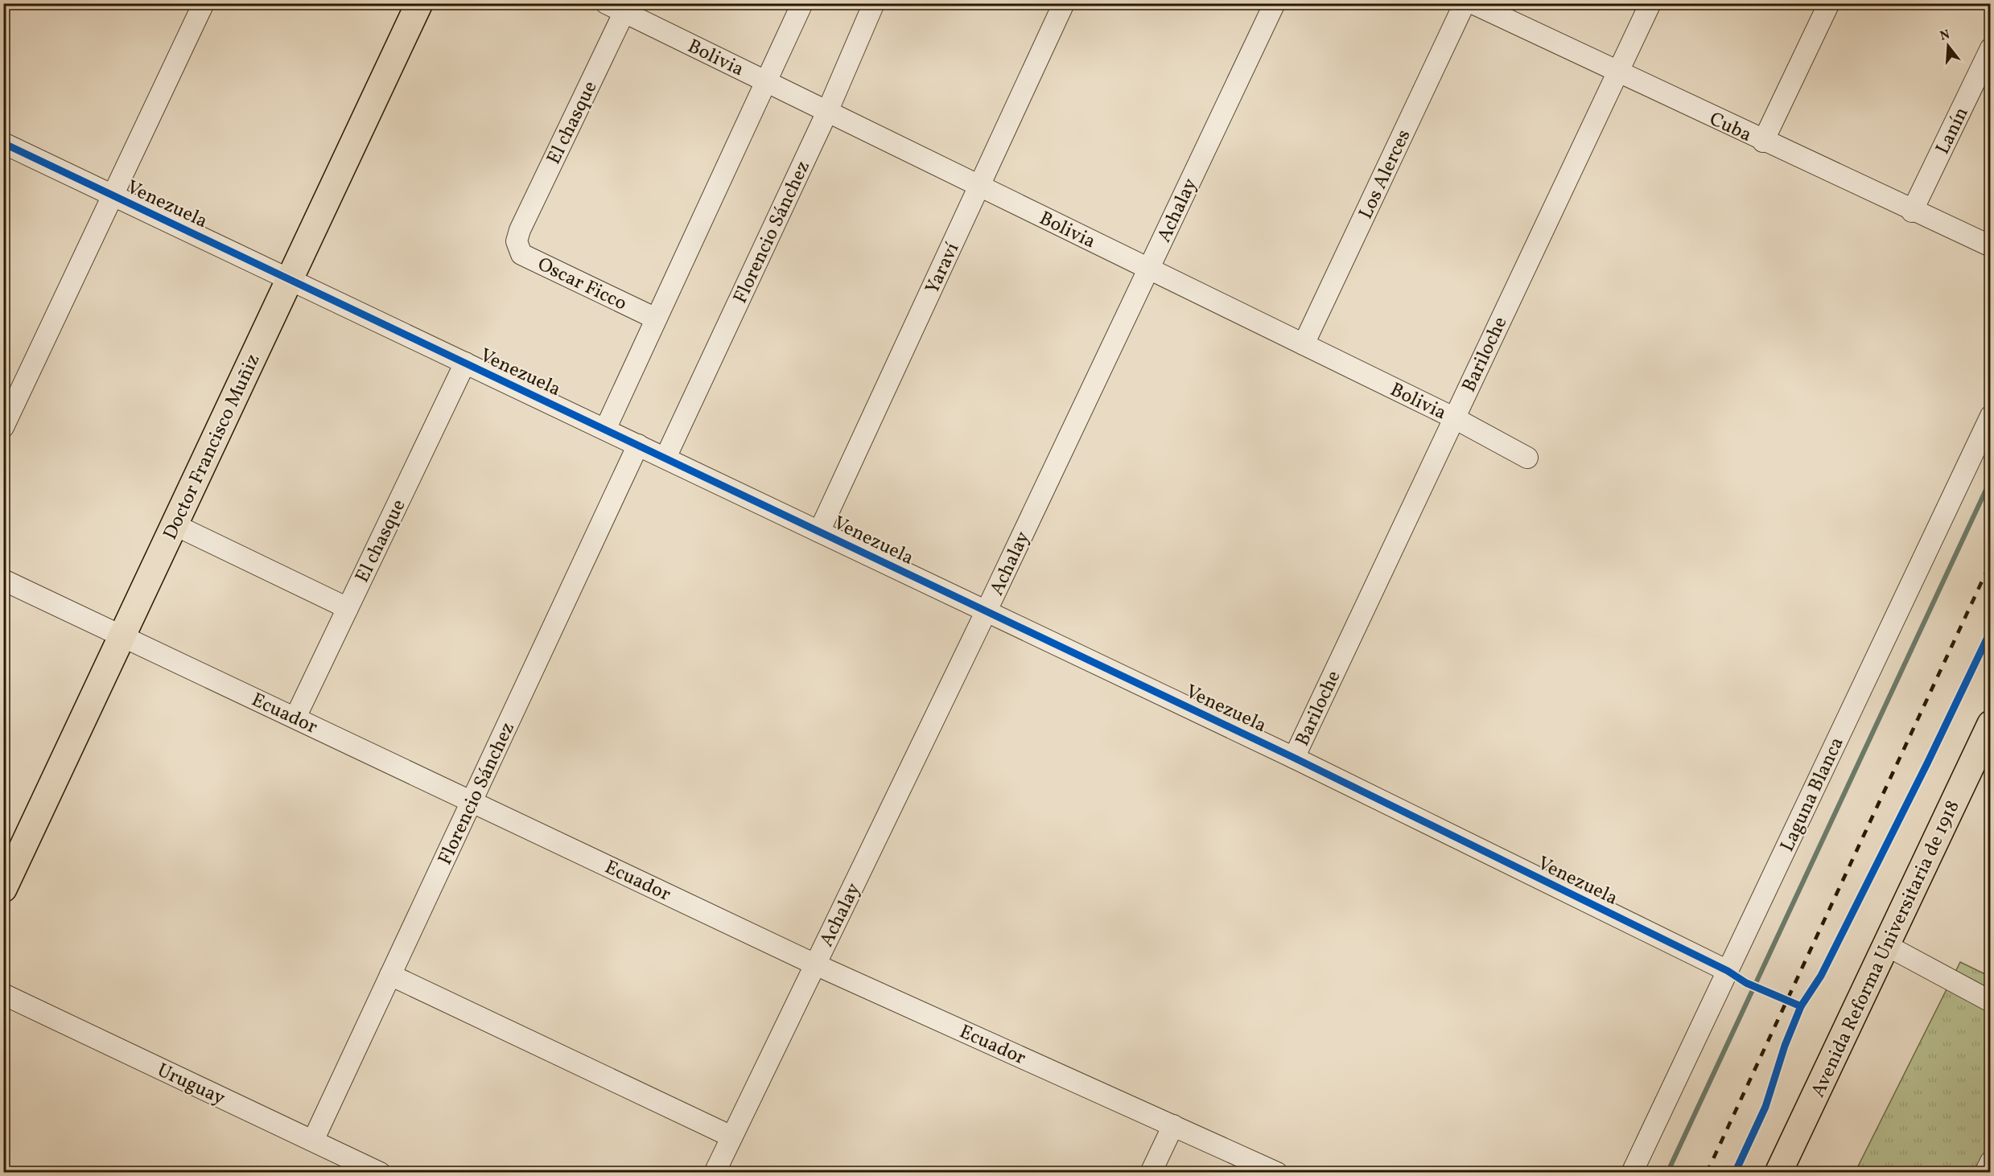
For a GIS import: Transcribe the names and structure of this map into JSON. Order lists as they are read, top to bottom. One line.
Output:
{"streets":{"main road":["Doctor Francisco Muñiz","Avenida Reforma Universitaria de 1918"],"street":["Bolivia","El chasque","Cuba","Lanín","Los Alerces","Venezuela","Achalay","Florencio Sánchez","Yaraví","Oscar Ficco","Bariloche","Ecuador","Laguna Blanca","Uruguay"]},"crossings":[["Bolivia","El chasque"],["Bolivia","Los Alerces"],["Bolivia","Achalay"],["Bolivia","Florencio Sánchez"],["Bolivia","Yaraví"],["Bolivia","Bariloche"],["El chasque","Venezuela"],["El chasque","Oscar Ficco"],["El chasque","Ecuador"],["Cuba","Lanín"],["Cuba","Bariloche"],["Venezuela","Achalay"],["Venezuela","Florencio Sánchez"],["Venezuela","Yaraví"],["Venezuela","Bariloche"],["Venezuela","Doctor Francisco Muñiz"],["Venezuela","Laguna Blanca"],["Achalay","Ecuador"],["Florencio Sánchez","Ecuador"],["Florencio Sánchez","Uruguay"],["Doctor Francisco Muñiz","Ecuador"]],"north":"top"}
